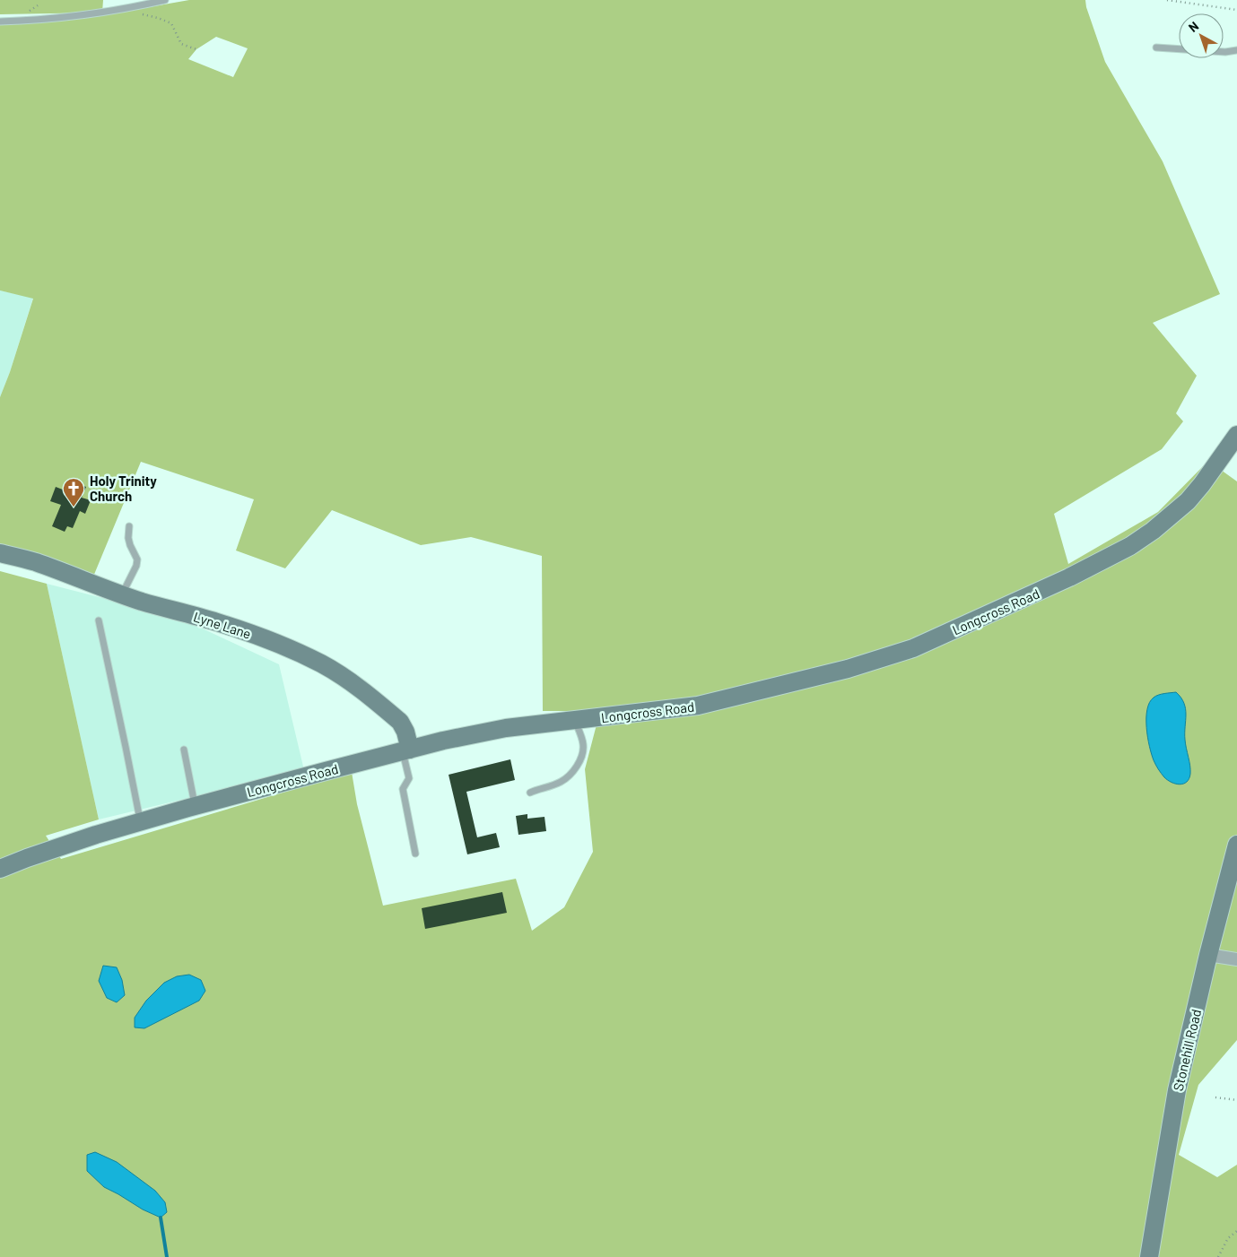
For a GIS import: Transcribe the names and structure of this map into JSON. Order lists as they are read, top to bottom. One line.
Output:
{"streets":{"main road":["Longcross Road","Lyne Lane","Stonehill Road"]},"crossings":[["Longcross Road","Lyne Lane"]],"places":{"church":["Holy Trinity Church"]},"north":"top left"}
